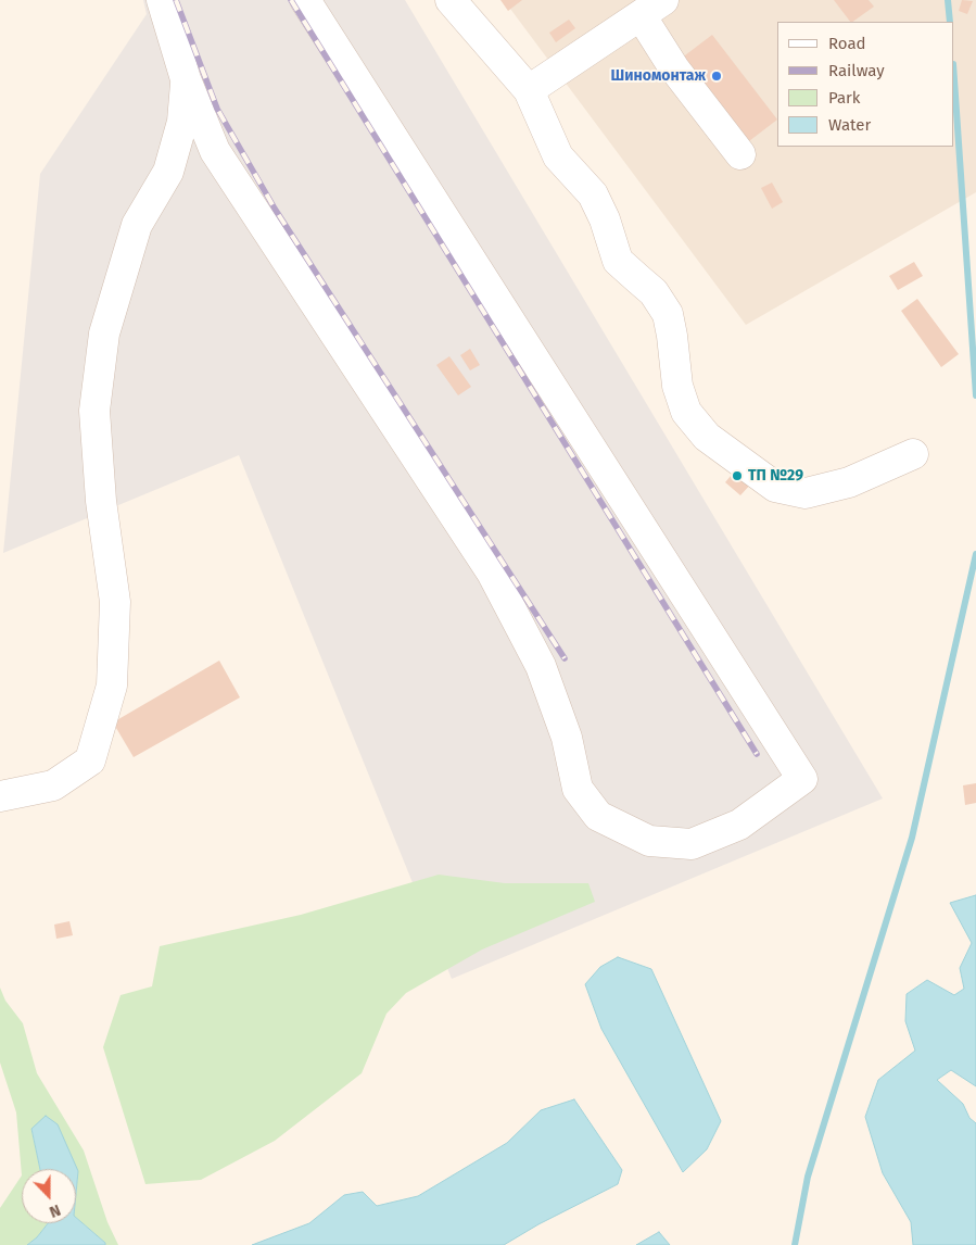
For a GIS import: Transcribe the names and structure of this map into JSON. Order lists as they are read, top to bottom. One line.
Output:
{"places":["Шиномонтаж","ТП №29"],"legend":["Road","Railway","Park","Water"],"north":"bottom"}
